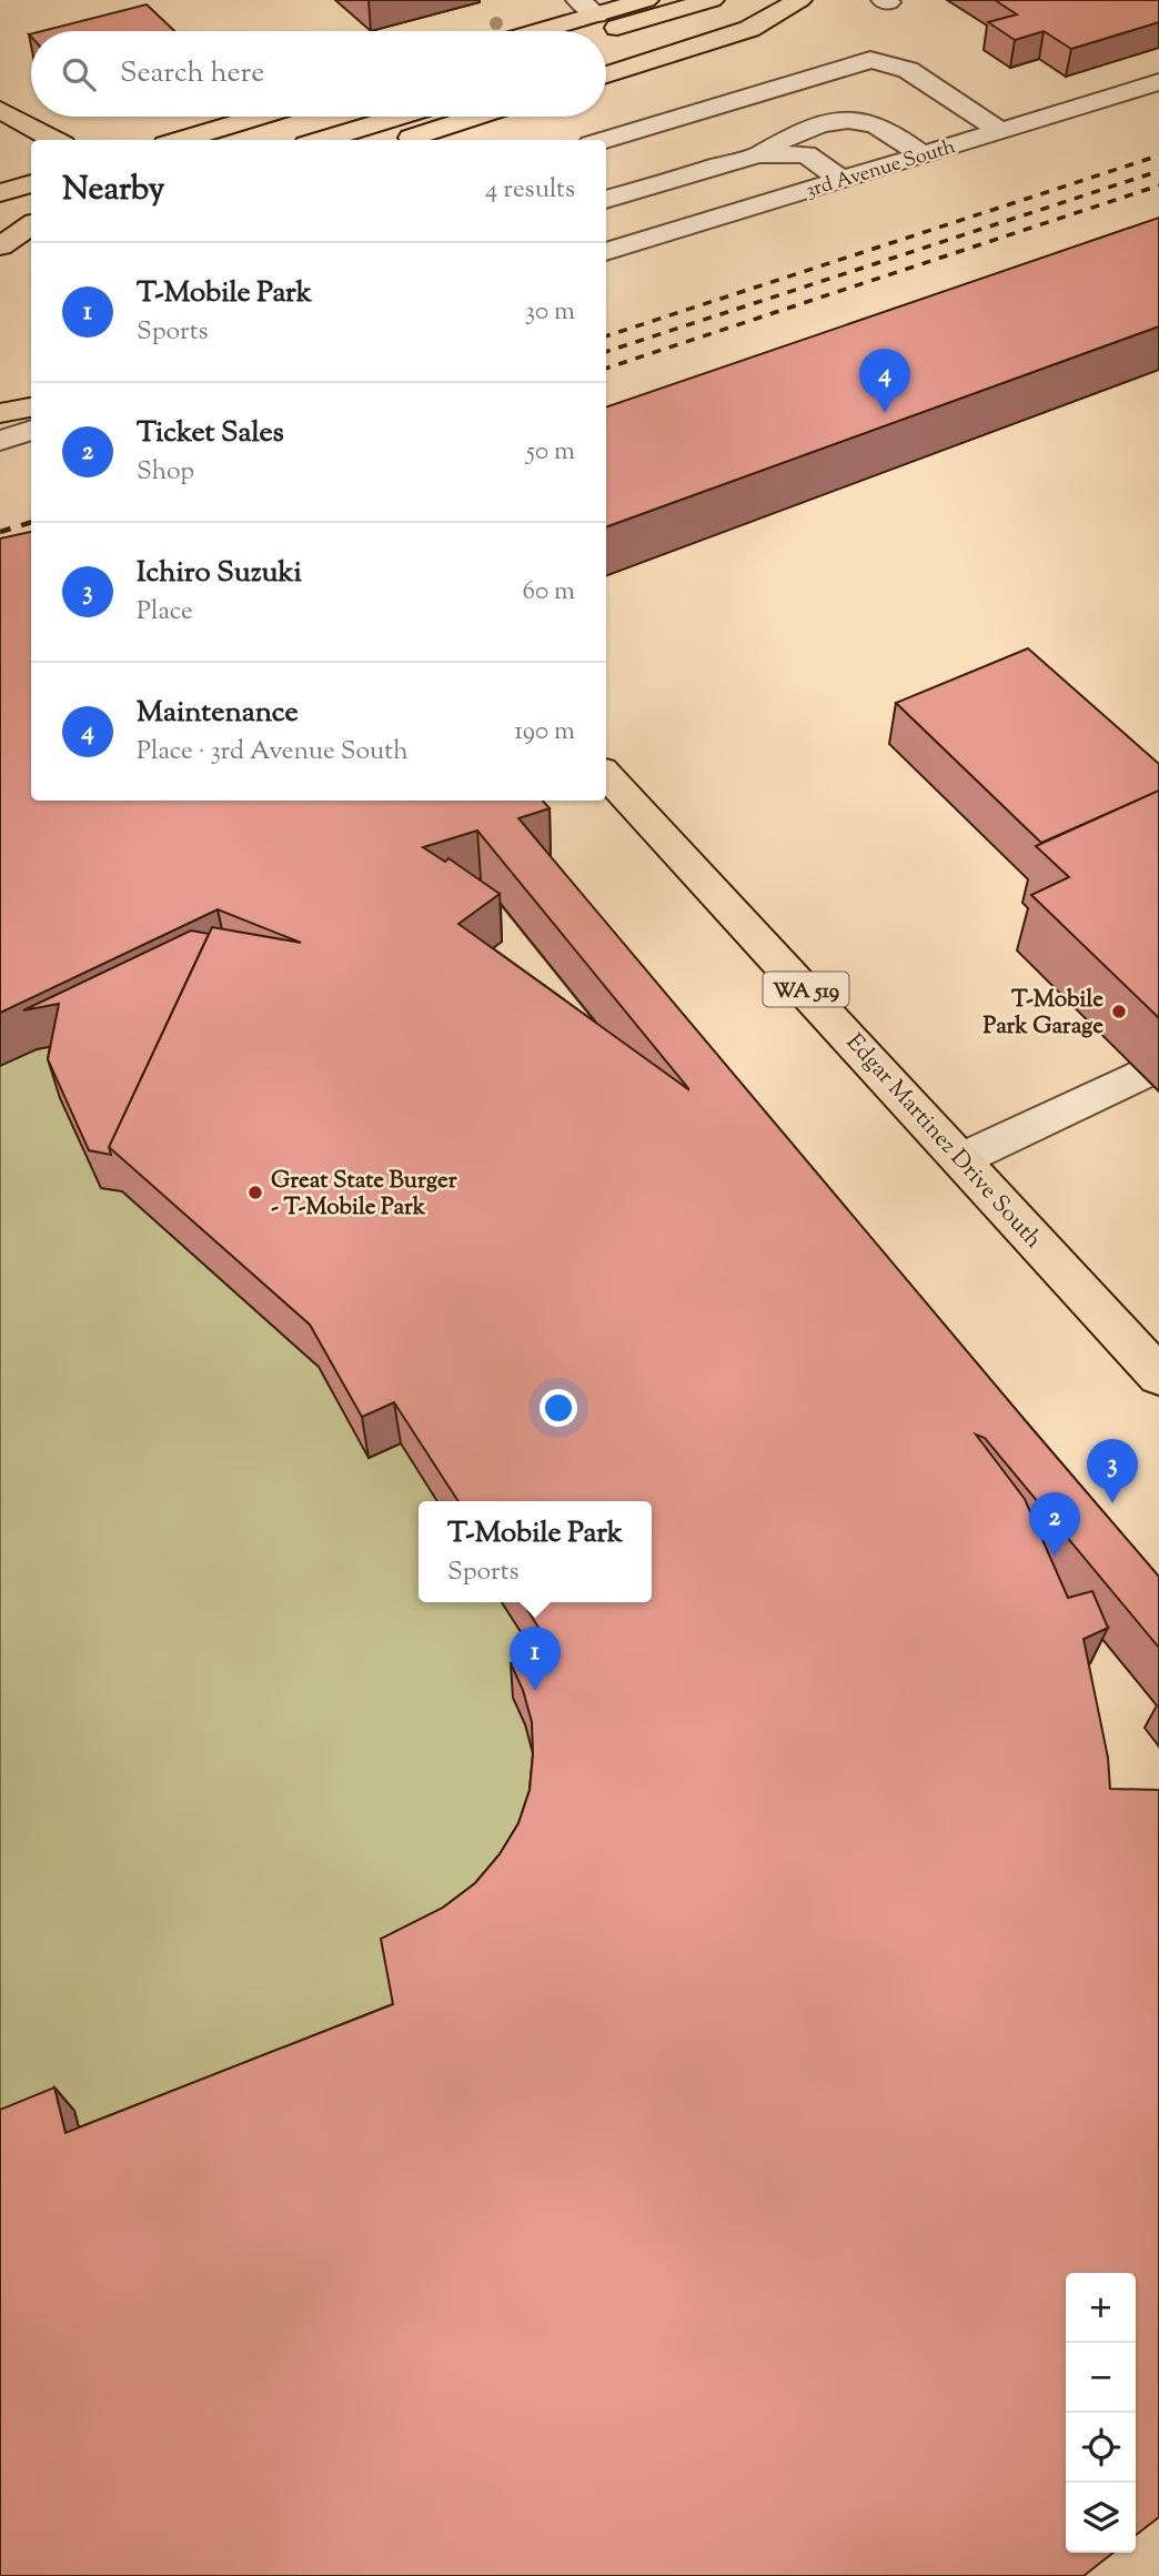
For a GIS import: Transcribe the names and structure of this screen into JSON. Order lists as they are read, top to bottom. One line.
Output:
{"streets":{"main road":["WA 519","Edgar Martinez Drive South"],"street":["3rd Avenue South"]},"places":["T-Mobile Park Garage","Great State Burger - T-Mobile Park"],"page":{"search":"Search here","heading":["Nearby","4 results"],"list":[{"mark":"1","name":"T-Mobile Park","note":"Sports","value":"30 m"},{"mark":"2","name":"Ticket Sales","note":"Shop","value":"50 m"},{"mark":"3","name":"Ichiro Suzuki","note":"Place","value":"60 m"},{"mark":"4","name":"Maintenance","note":"Place · 3rd Avenue South","value":"190 m"}],"pins":["4","3","2","1"],"popup":["T-Mobile Park","Sports"],"map_buttons":["+","−"]}}
